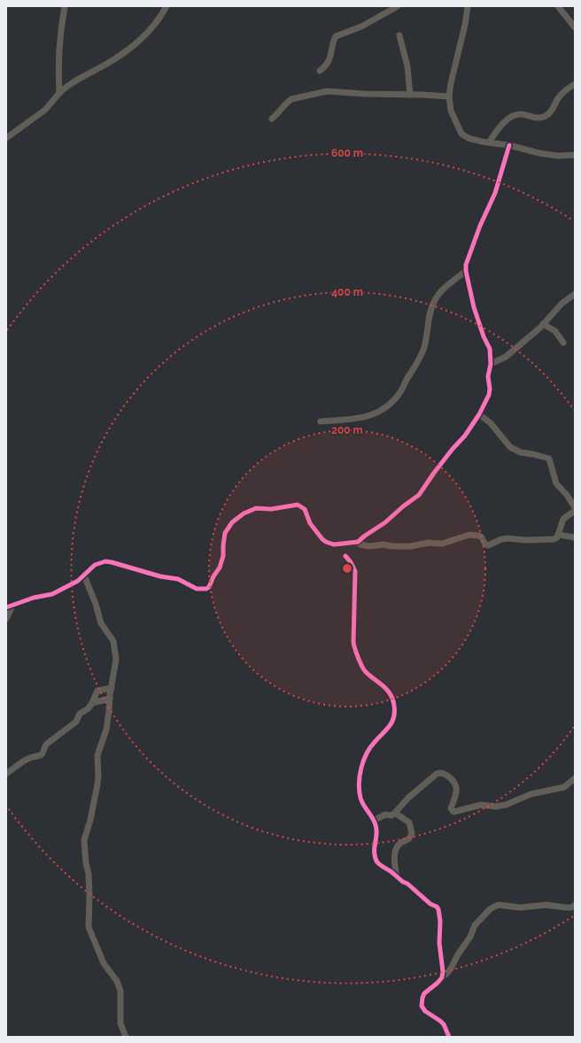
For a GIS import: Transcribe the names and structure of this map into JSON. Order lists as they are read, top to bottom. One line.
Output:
{"rings":["600 m","400 m","200 m"]}
